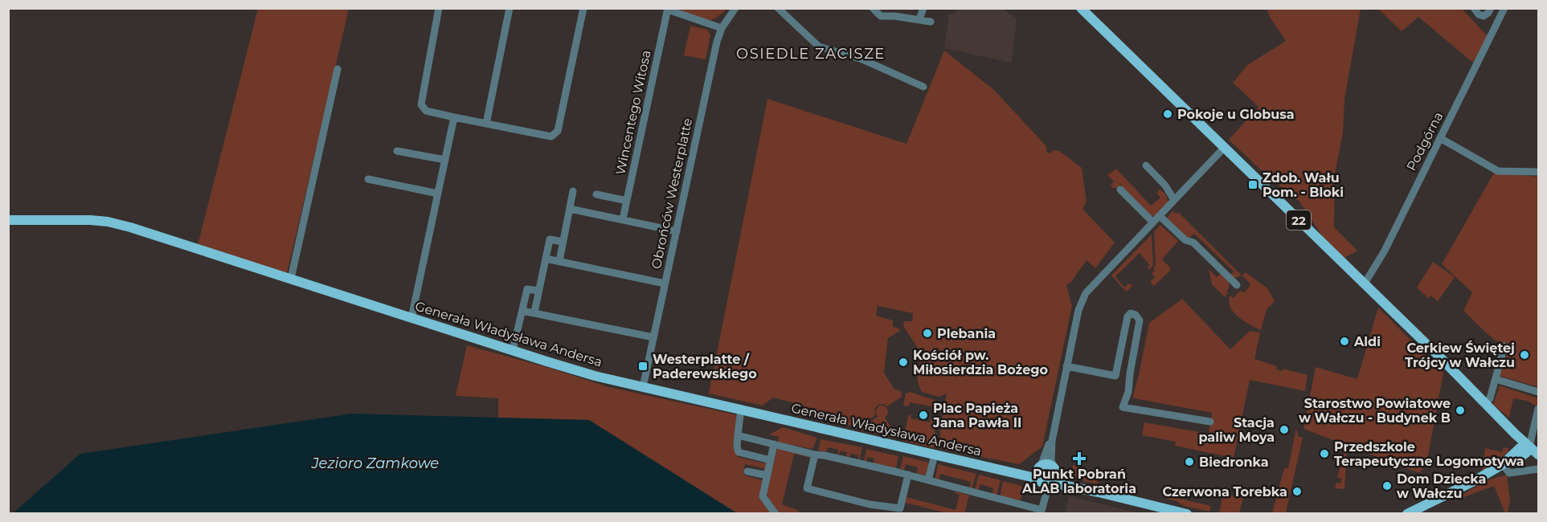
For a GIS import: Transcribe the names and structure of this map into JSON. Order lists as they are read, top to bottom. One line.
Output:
{"streets":{"main road":["22","Generała Władysława Andersa"],"street":["Wincentego Witosa","Podgórna","Obrońców Westerplatte"]},"crossings":[["Wincentego Witosa","Obrońców Westerplatte"],["Podgórna","22"],["Obrońców Westerplatte","Generała Władysława Andersa"]],"districts":["OSIEDLE ZACISZE"],"water":["Jezioro Zamkowe"],"places":{"other":["Pokoje u Globusa","Plebania","Aldi","Cerkiew Świętej Trójcy w Wałczu","Kościół pw. Miłosierdzia Bożego","Starostwo Powiatowe w Wałczu - Budynek B","Plac Papieża Jana Pawła II","Stacja paliw Moya","Przedszkole Terapeutyczne Logomotywa","Biedronka","Dom Dziecka w Wałczu","Czerwona Torebka"],"transit":["Zdob. Wału Pom. - Bloki","Westerplatte / Paderewskiego"],"health":["Punkt Pobrań ALAB laboratoria"]}}
